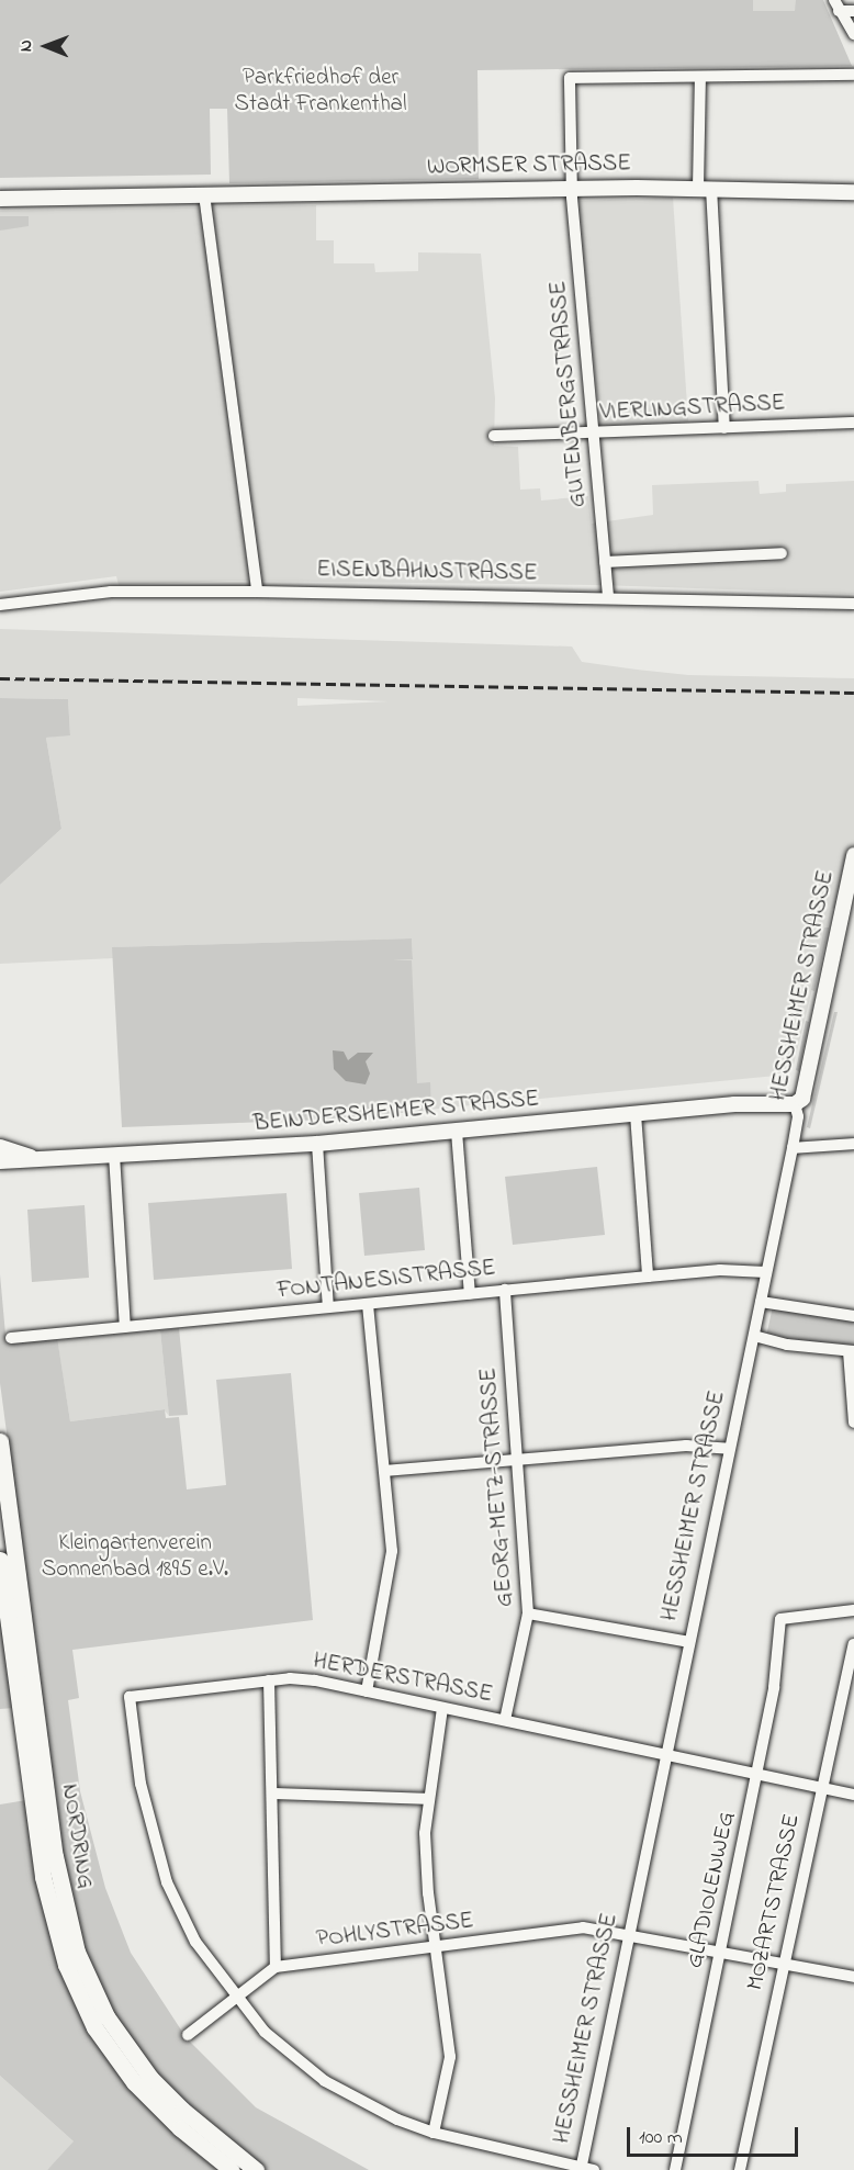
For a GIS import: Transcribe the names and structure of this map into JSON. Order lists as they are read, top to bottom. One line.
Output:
{"streets":{"main road":["NORDRING"],"street":["WORMSER STRASSE","GUTENBERGSTRASSE","VIERLINGSTRASSE","EISENBAHNSTRASSE","HESSHEIMER STRASSE","BEINDERSHEIMER STRASSE","FONTANESISTRASSE","GEORG-METZ-STRASSE","HERDERSTRASSE","GLADIOLENWEG","MOZARTSTRASSE","POHLYSTRASSE"]},"crossings":[["WORMSER STRASSE","GUTENBERGSTRASSE"],["GUTENBERGSTRASSE","VIERLINGSTRASSE"],["GUTENBERGSTRASSE","EISENBAHNSTRASSE"],["HESSHEIMER STRASSE","BEINDERSHEIMER STRASSE"],["HESSHEIMER STRASSE","FONTANESISTRASSE"],["HESSHEIMER STRASSE","HERDERSTRASSE"],["HESSHEIMER STRASSE","POHLYSTRASSE"],["FONTANESISTRASSE","GEORG-METZ-STRASSE"],["GEORG-METZ-STRASSE","HERDERSTRASSE"],["HERDERSTRASSE","GLADIOLENWEG"],["HERDERSTRASSE","MOZARTSTRASSE"],["GLADIOLENWEG","POHLYSTRASSE"],["MOZARTSTRASSE","POHLYSTRASSE"]],"parks":["Parkfriedhof der Stadt Frankenthal","Kleingartenverein Sonnenbad 1895 e.V."],"scale_bar":"100 m","north":"left"}
